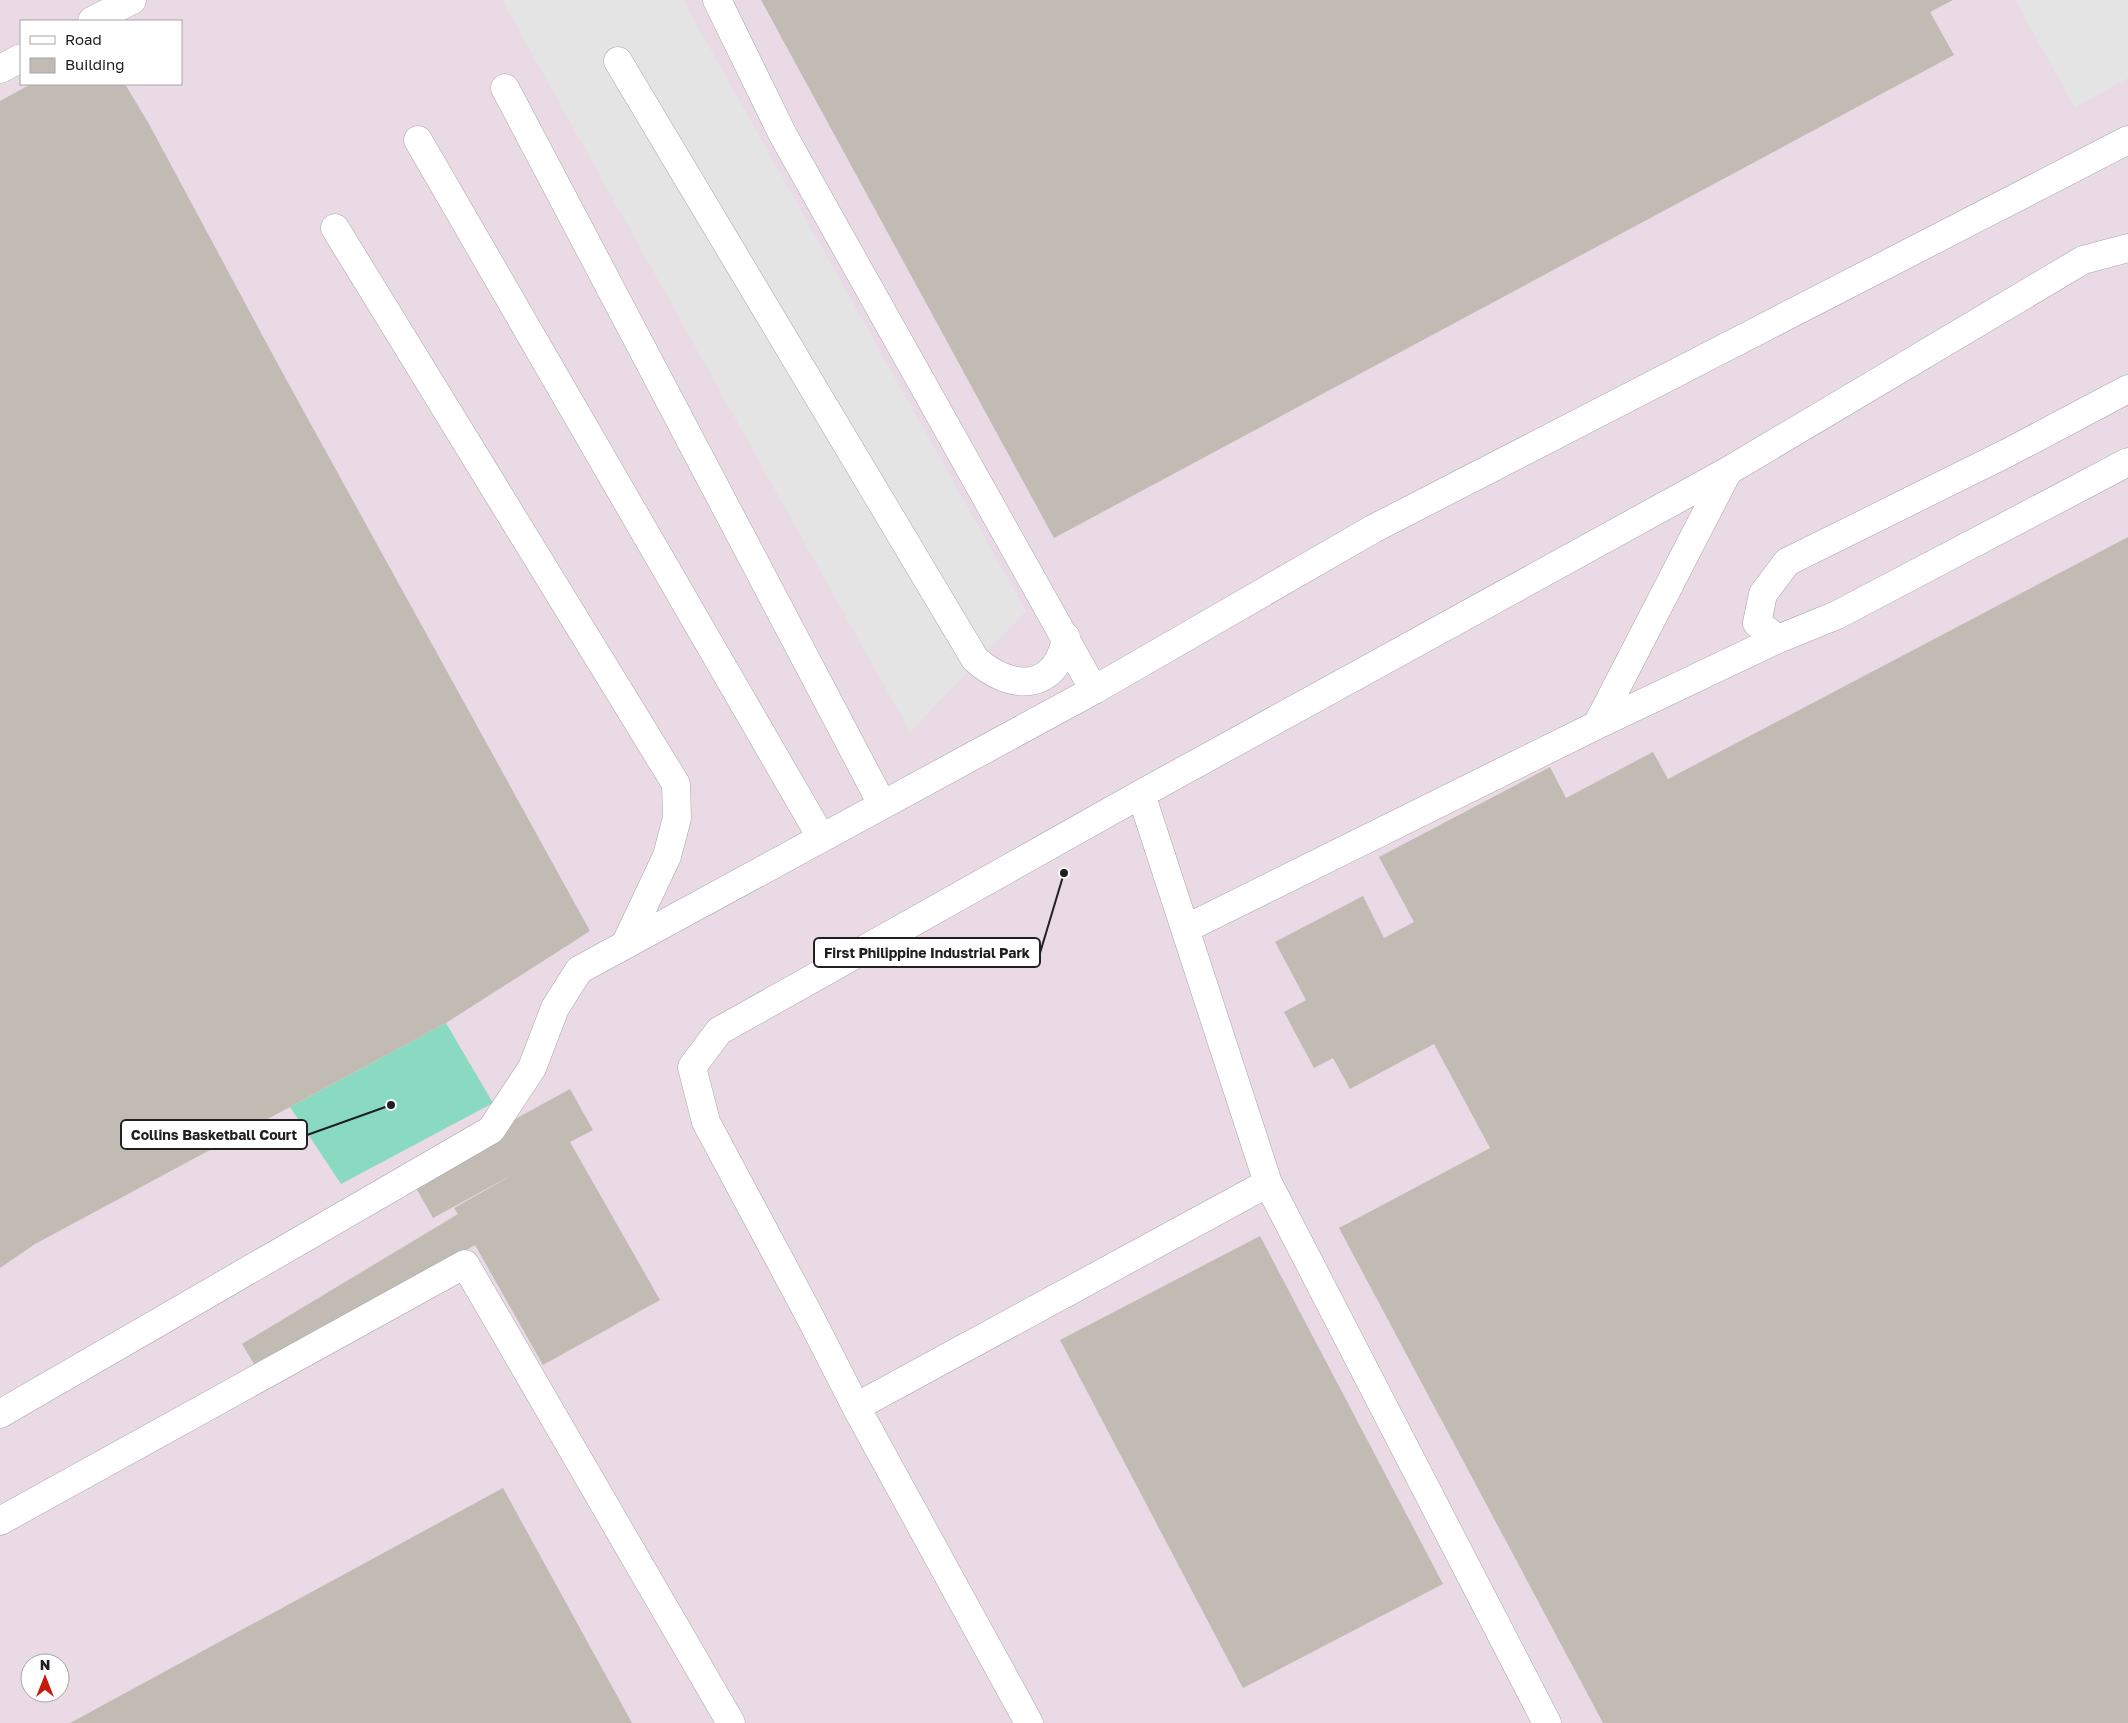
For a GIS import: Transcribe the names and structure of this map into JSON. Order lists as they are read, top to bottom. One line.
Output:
{"places":["First Philippine Industrial Park","Collins Basketball Court"],"legend":["Road","Building"],"north":"top"}
